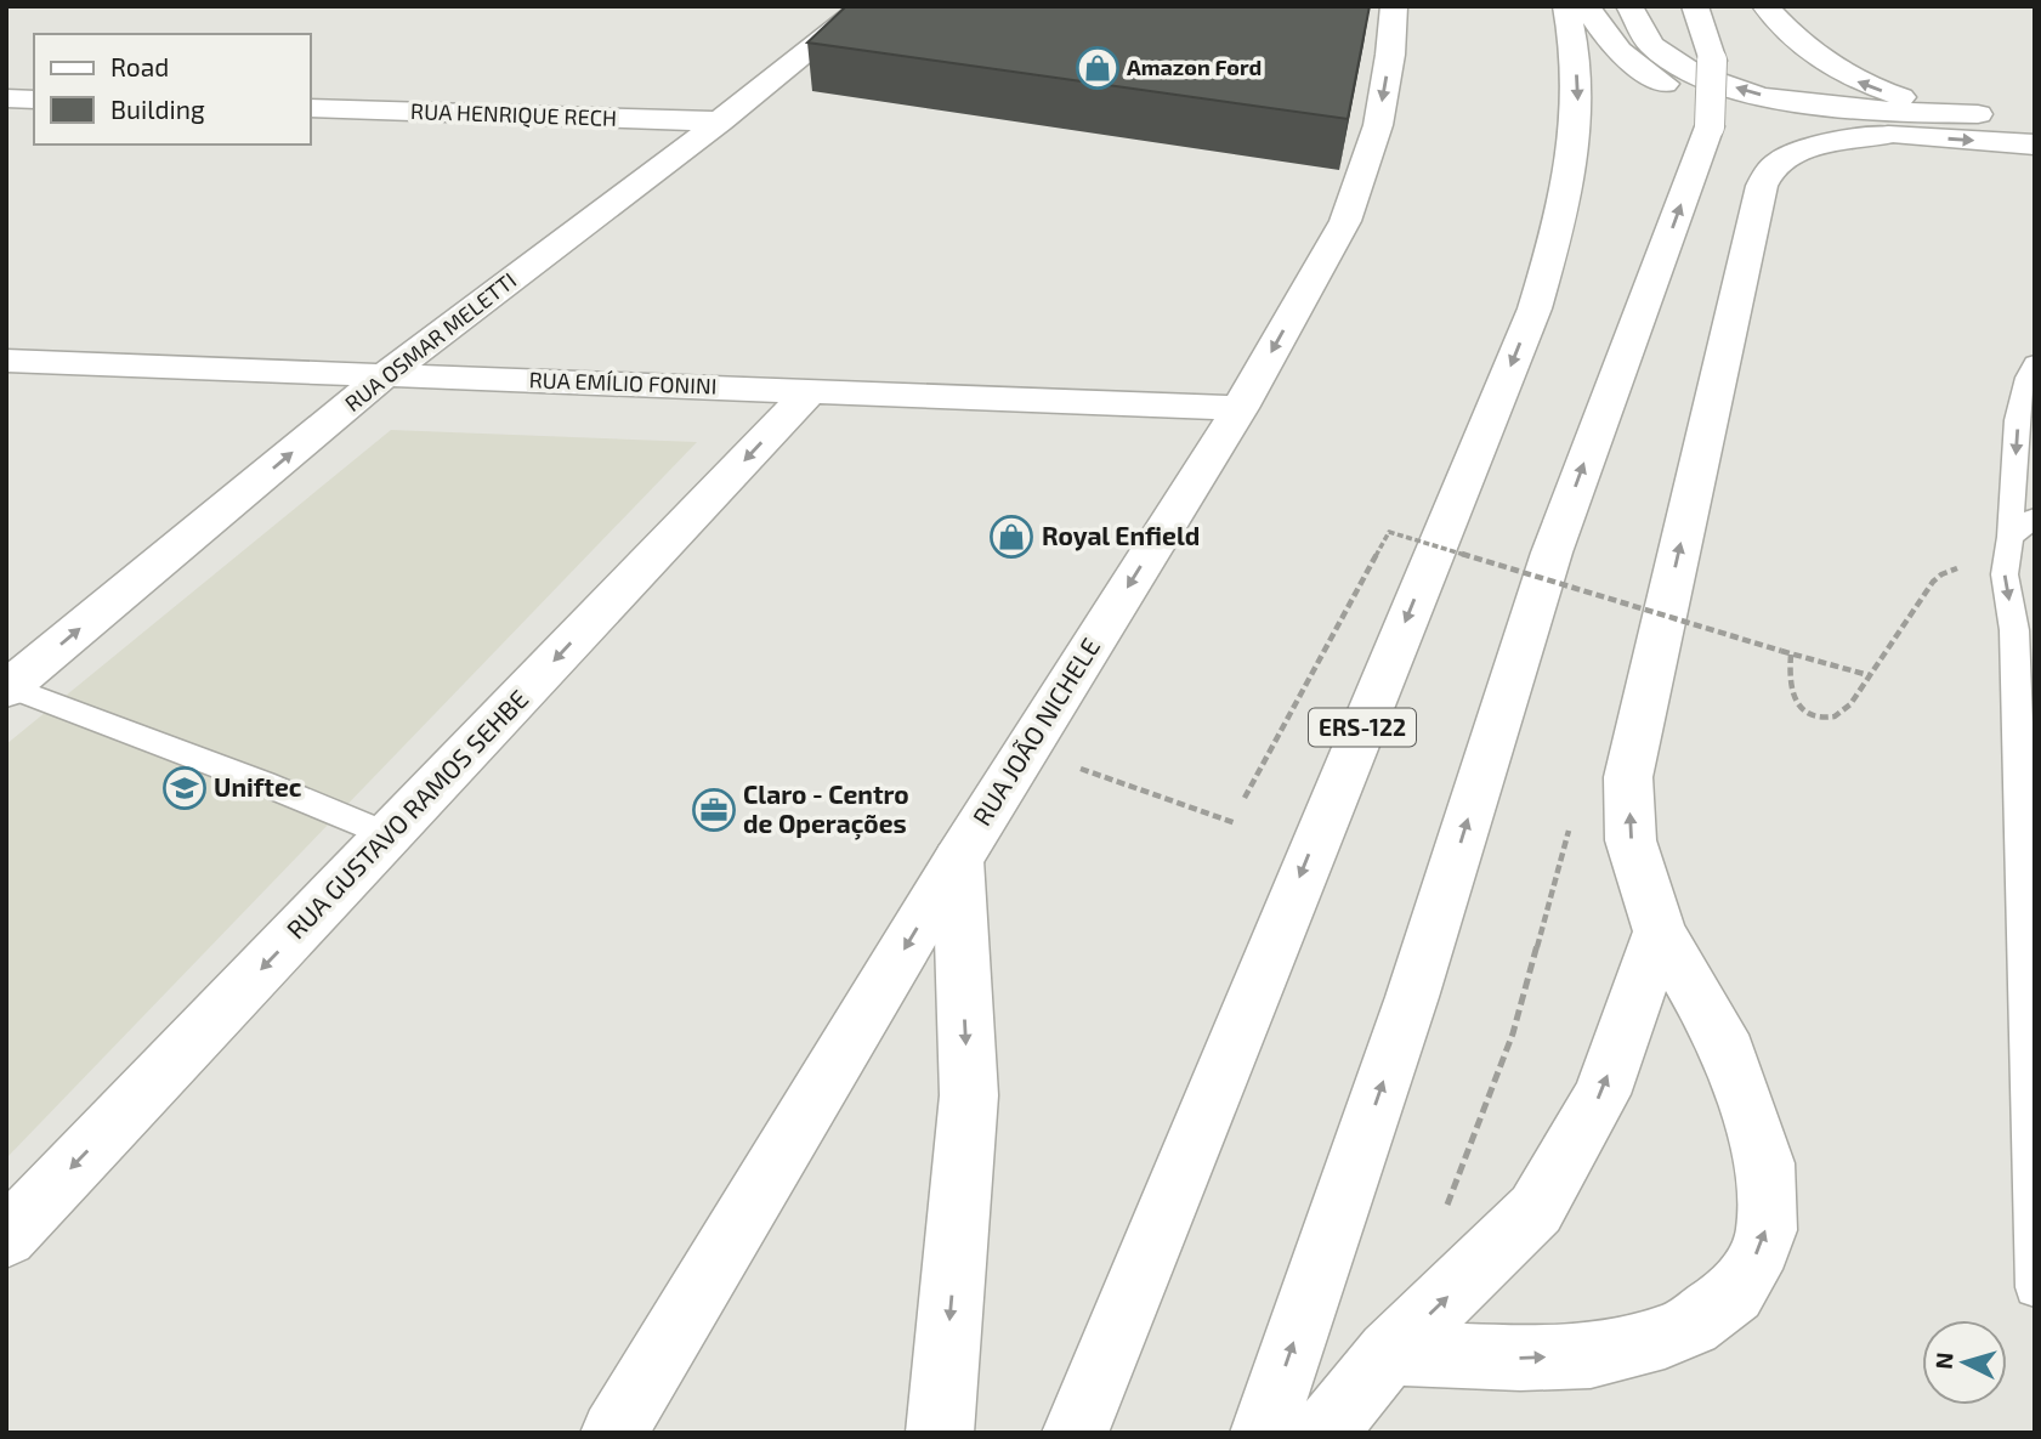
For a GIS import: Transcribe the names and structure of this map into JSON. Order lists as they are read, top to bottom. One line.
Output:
{"streets":{"main road":["RUA HENRIQUE RECH","RUA OSMAR MELETTI","RUA EMÍLIO FONINI","ERS-122","RUA JOÃO NICHELE","RUA GUSTAVO RAMOS SEHBE"]},"crossings":[["RUA HENRIQUE RECH","RUA OSMAR MELETTI"],["RUA OSMAR MELETTI","RUA EMÍLIO FONINI"],["RUA EMÍLIO FONINI","RUA JOÃO NICHELE"],["RUA EMÍLIO FONINI","RUA GUSTAVO RAMOS SEHBE"]],"one_way":["RUA OSMAR MELETTI","RUA GUSTAVO RAMOS SEHBE"],"places":{"shop":["Amazon Ford","Royal Enfield"],"school or university":["Uniftec"],"office":["Claro - Centro de Operações"]},"legend":["Road","Building"],"north":"left"}
